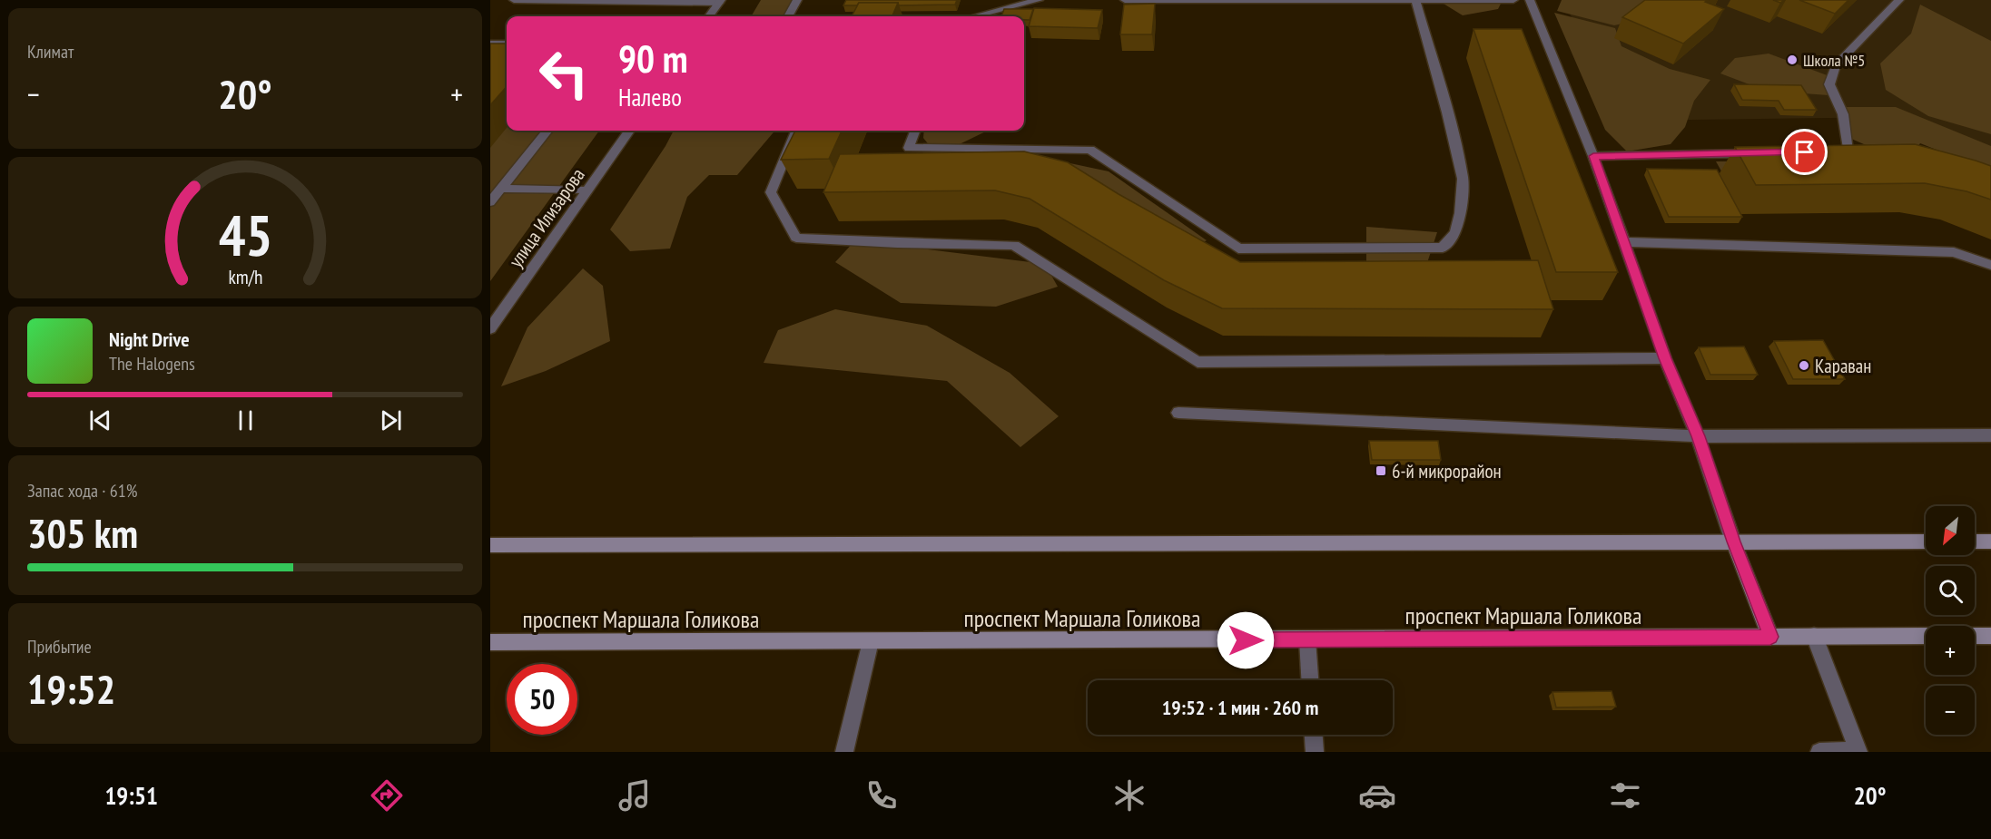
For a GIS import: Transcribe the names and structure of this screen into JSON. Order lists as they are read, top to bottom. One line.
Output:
{"streets":{"main road":["проспект Маршала Голикова"],"street":["улица Илизарова"]},"places":{"other":["Школа №5","Караван"],"transit":["6-й микрорайон"]},"north":"bottom left","page":{"tile":["Климат",["Запас хода · 61%","305 km"],["Прибытие","19:52"]],"turn":["90 m","Налево"],"heat":["−","20°","+"],"song":["Night Drive","The Halogens"],"map_buttons":["+","−"],"limit":"50","trip":"19:52 · 1 мин · 260 m","tabs":["19:51","20°"],"gauge":["45","km/h"]}}
